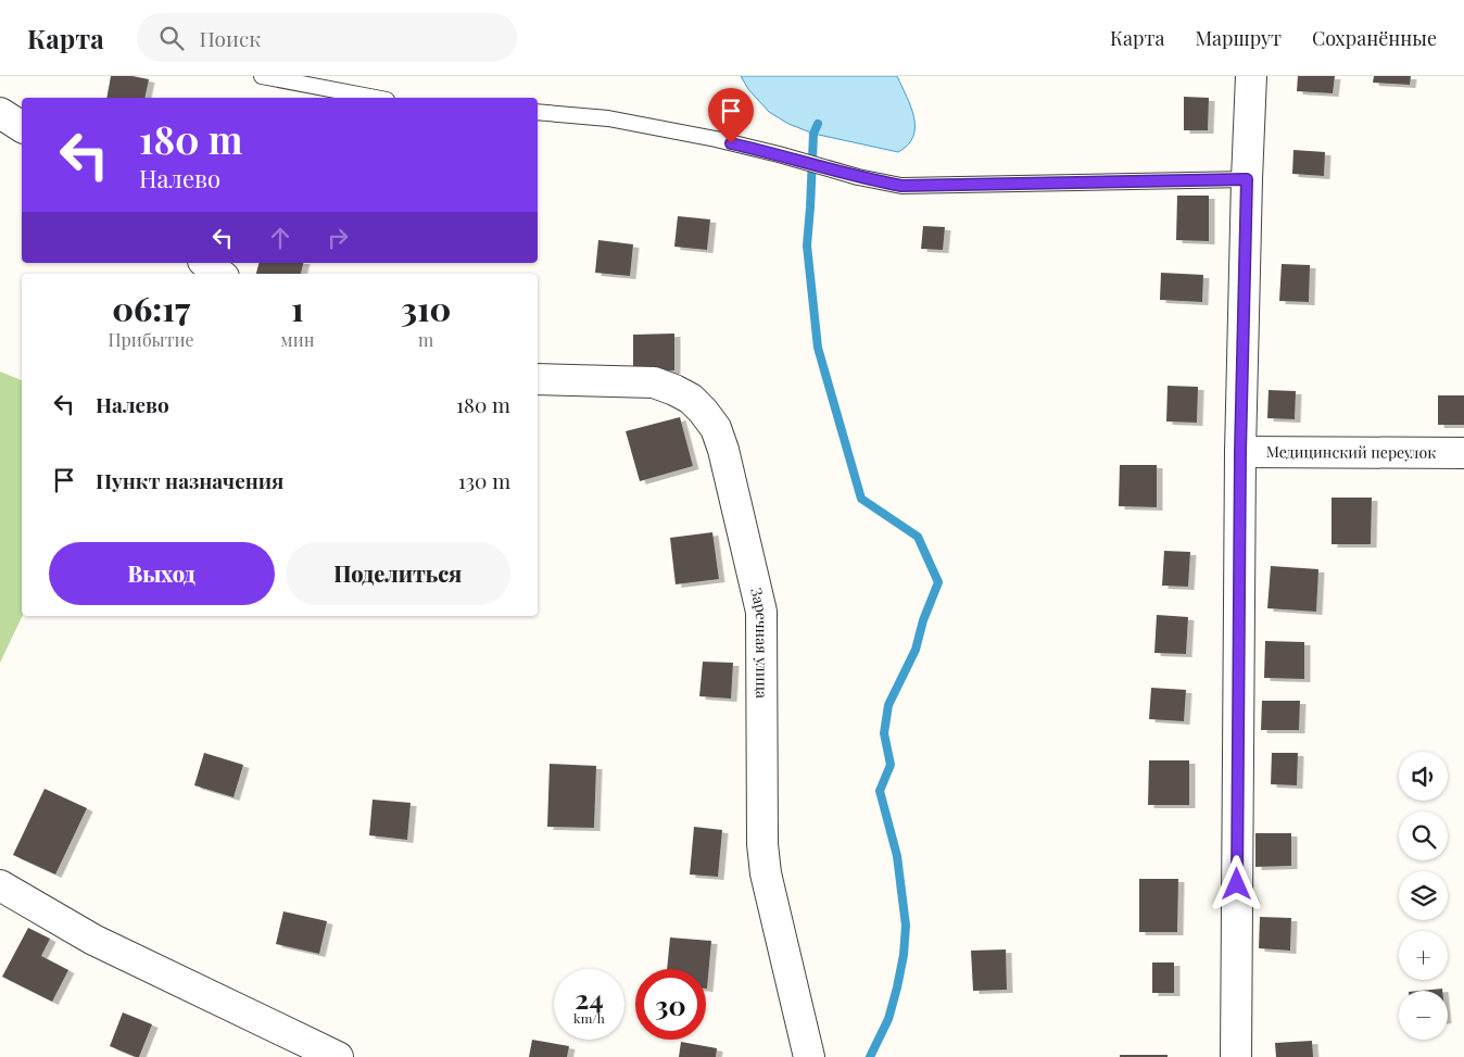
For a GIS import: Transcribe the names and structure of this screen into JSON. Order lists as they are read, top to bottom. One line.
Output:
{"streets":{"street":["Медицинский переулок","Заречная улица"]},"page":{"header":"Карта","search":"Поиск","nav":["Карта","Маршрут","Сохранённые"],"turn":["180 m","Налево"],"eta":["06:17","Прибытие","1","мин","310","m"],"list":[{"name":"Налево","value":"180 m"},{"name":"Пункт назначения","value":"130 m"}],"buttons":["Выход","Поделиться"],"map_buttons":["+","−"],"speed":"24 km/h","limit":"30"}}
